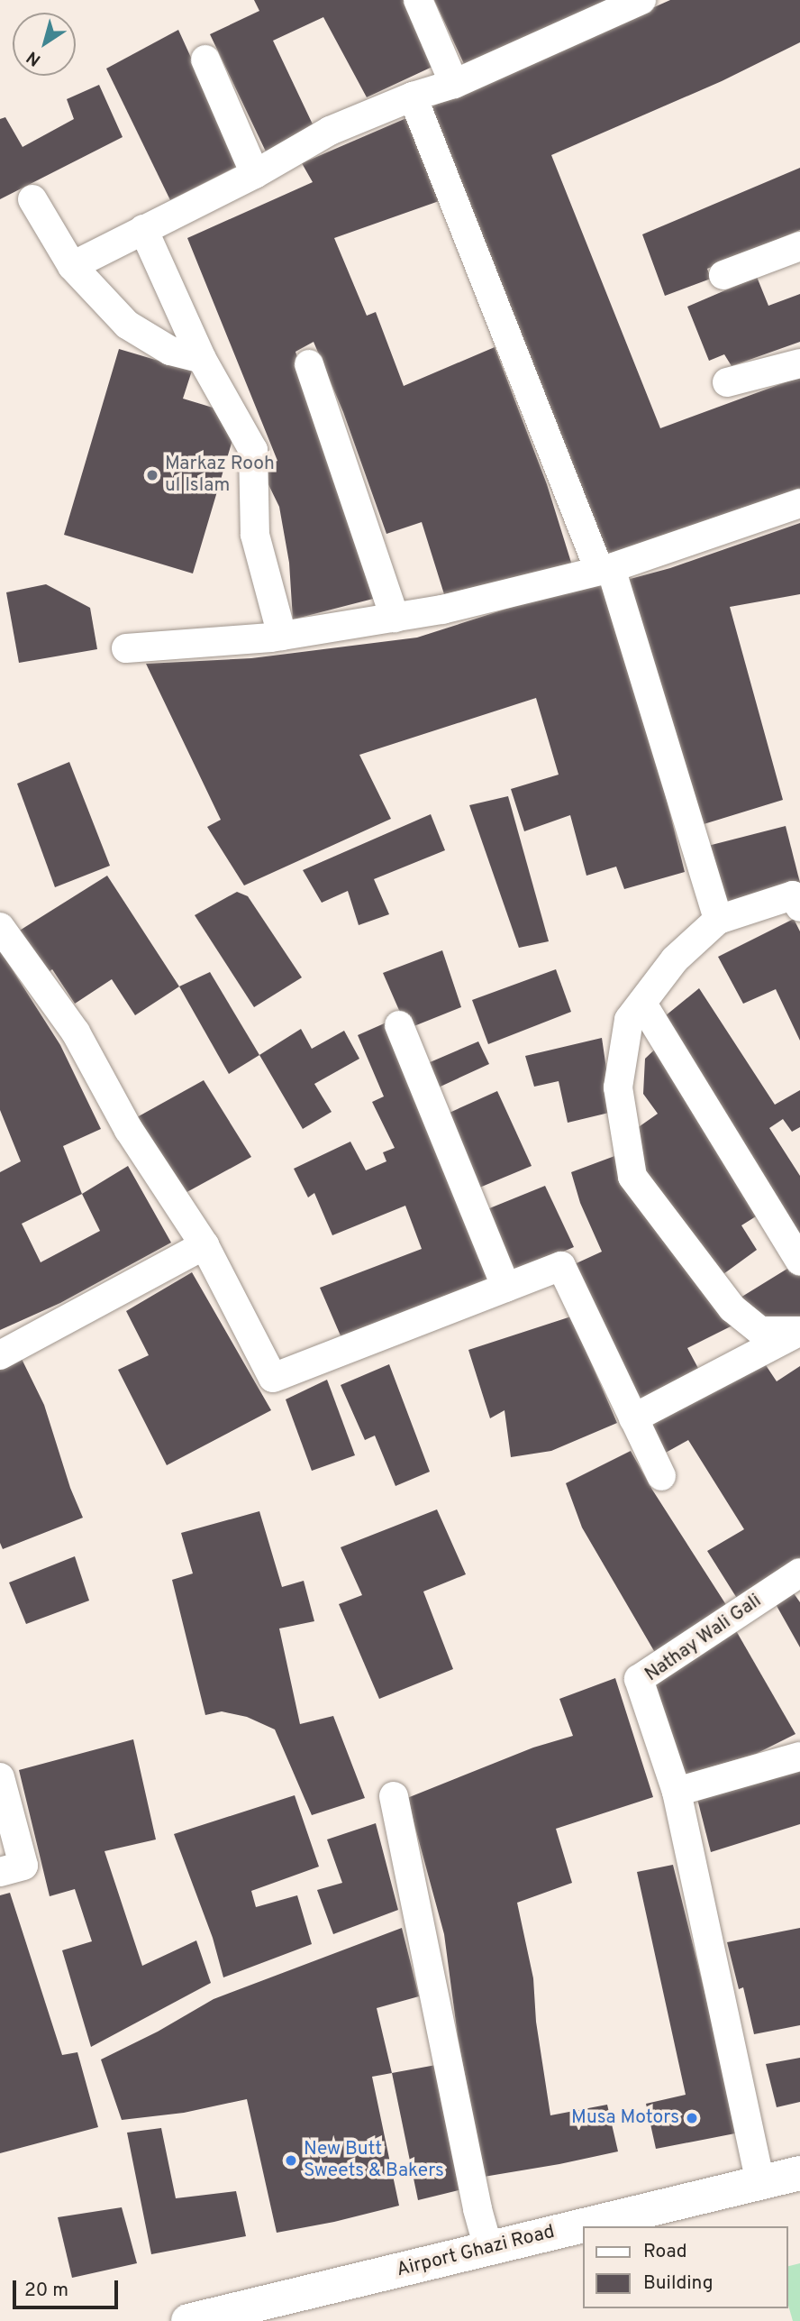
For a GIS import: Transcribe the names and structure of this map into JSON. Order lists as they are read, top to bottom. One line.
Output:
{"streets":{"main road":["Airport Ghazi Road"],"street":["Nathay Wali Gali"]},"places":["Markaz Rooh ul Islam","Musa Motors","New Butt Sweets & Bakers"],"legend":["Road","Building"],"scale_bar":"20 m","north":"bottom left"}
